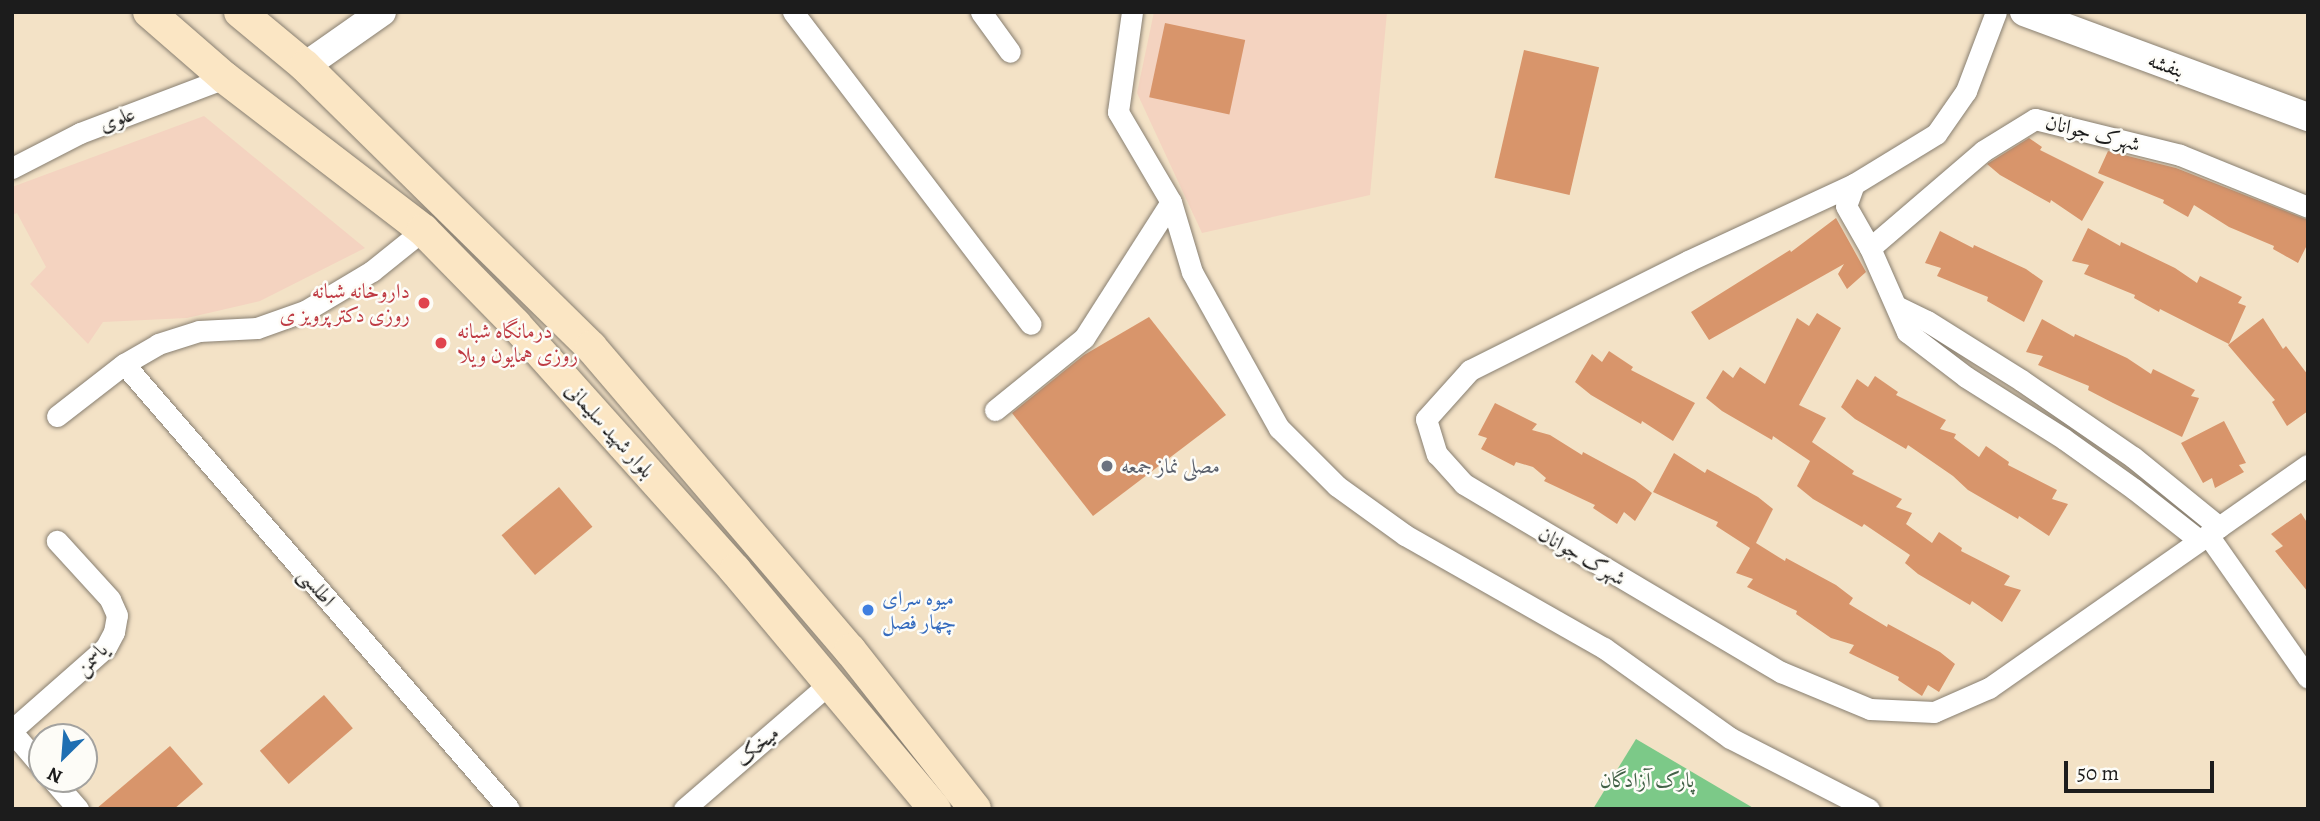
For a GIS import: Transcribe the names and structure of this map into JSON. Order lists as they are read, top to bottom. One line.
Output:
{"streets":{"main road":["بلوار شهید سلیمانی"],"street":["بنفشه","علوی","شهرک جوانان","اطلسی","یاسمن","میخک"]},"crossings":[["علوی","بلوار شهید سلیمانی"],["بلوار شهید سلیمانی","میخک"]],"parks":["پارک آزادگان"],"places":["داروخانه شبانه روزی دکتر پرویز ی","درمانگاه شبانه روزی همایون ویلا","مصلی نماز جمعه","میوه سرای چهار فصل"],"scale_bar":"50 m","north":"bottom left"}
